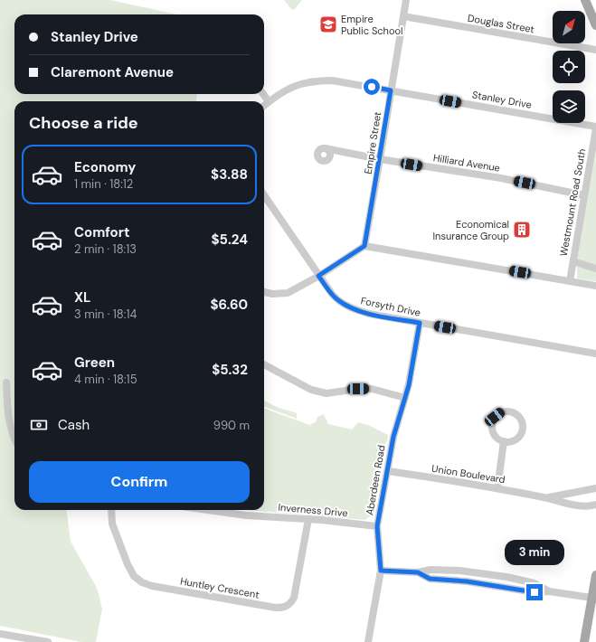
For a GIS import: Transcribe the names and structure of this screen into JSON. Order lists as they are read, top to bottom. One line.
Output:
{"streets":{"street":["Douglas Street","Stanley Drive","Empire Street","Hilliard Avenue","Westmount Road South","Forsyth Drive","Union Boulevard","Aberdeen Road","Inverness Drive","Huntley Crescent"]},"crossings":[["Douglas Street","Empire Street"],["Stanley Drive","Empire Street"],["Stanley Drive","Westmount Road South"],["Empire Street","Hilliard Avenue"],["Hilliard Avenue","Westmount Road South"],["Forsyth Drive","Aberdeen Road"],["Union Boulevard","Aberdeen Road"],["Aberdeen Road","Inverness Drive"],["Inverness Drive","Huntley Crescent"]],"places":{"school or university":["Empire Public School"],"building":["Economical Insurance Group"]},"north":"top right","page":{"banner":["Stanley Drive","Claremont Avenue"],"heading":"Choose a ride","list":[{"name":"Economy","note":"1 min · 18:12","value":"$3.88"},{"name":"Comfort","note":"2 min · 18:13","value":"$5.24"},{"name":"XL","note":"3 min · 18:14","value":"$6.60"},{"name":"Green","note":"4 min · 18:15","value":"$5.32"}],"pay":["Cash","990 m"],"buttons":"Confirm","bubble":"3 min"}}
